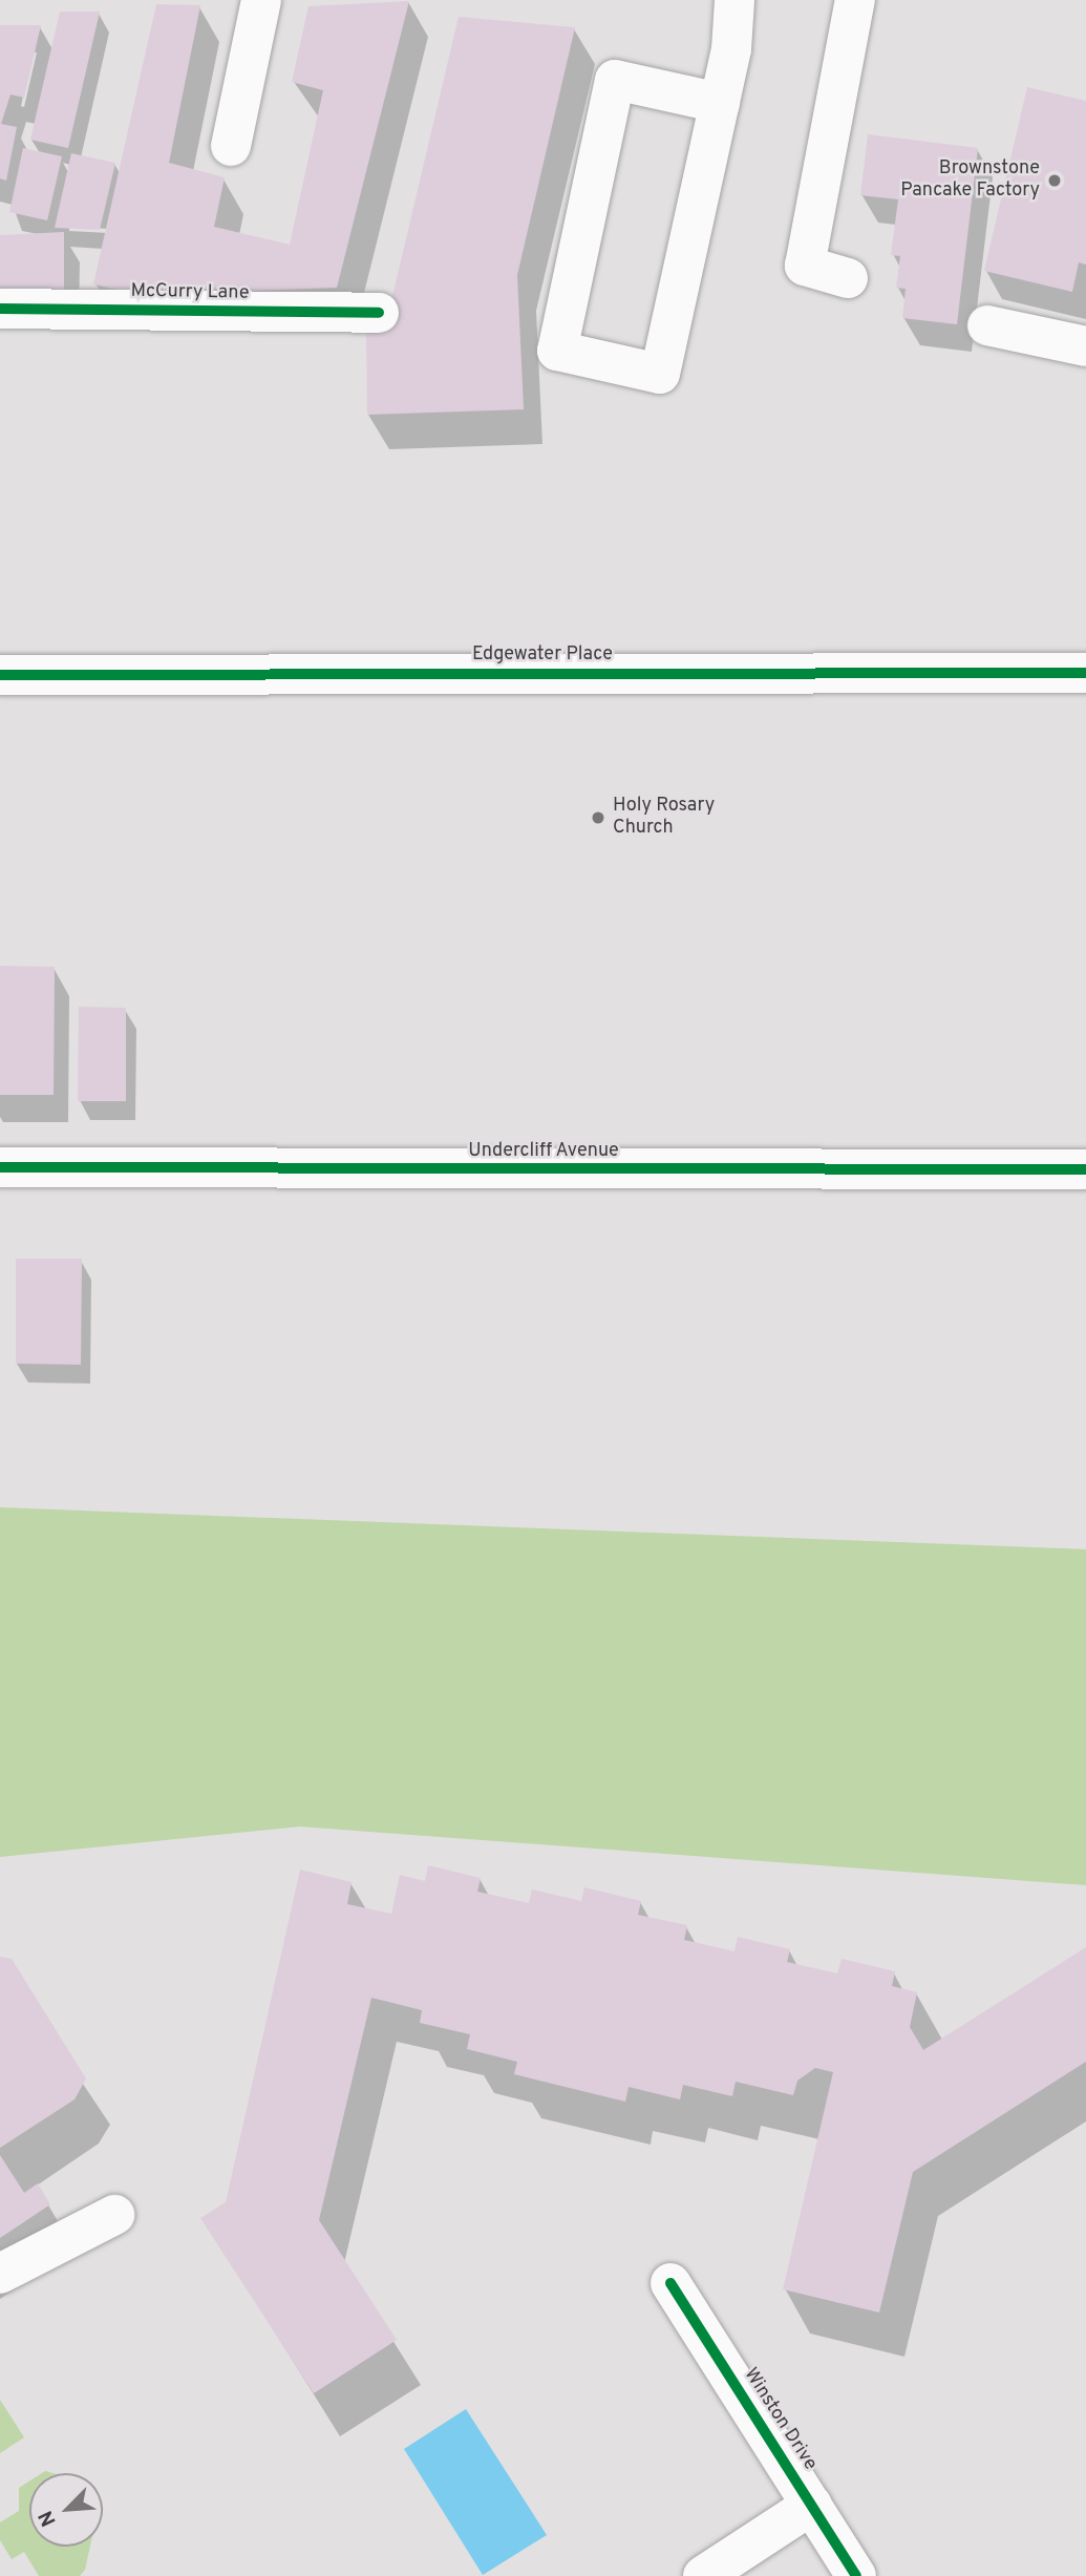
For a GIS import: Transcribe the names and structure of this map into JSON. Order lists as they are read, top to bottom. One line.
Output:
{"streets":{"street":["McCurry Lane","Edgewater Place","Undercliff Avenue","Winston Drive"]},"places":["Brownstone Pancake Factory","Holy Rosary Church"],"north":"bottom left"}
